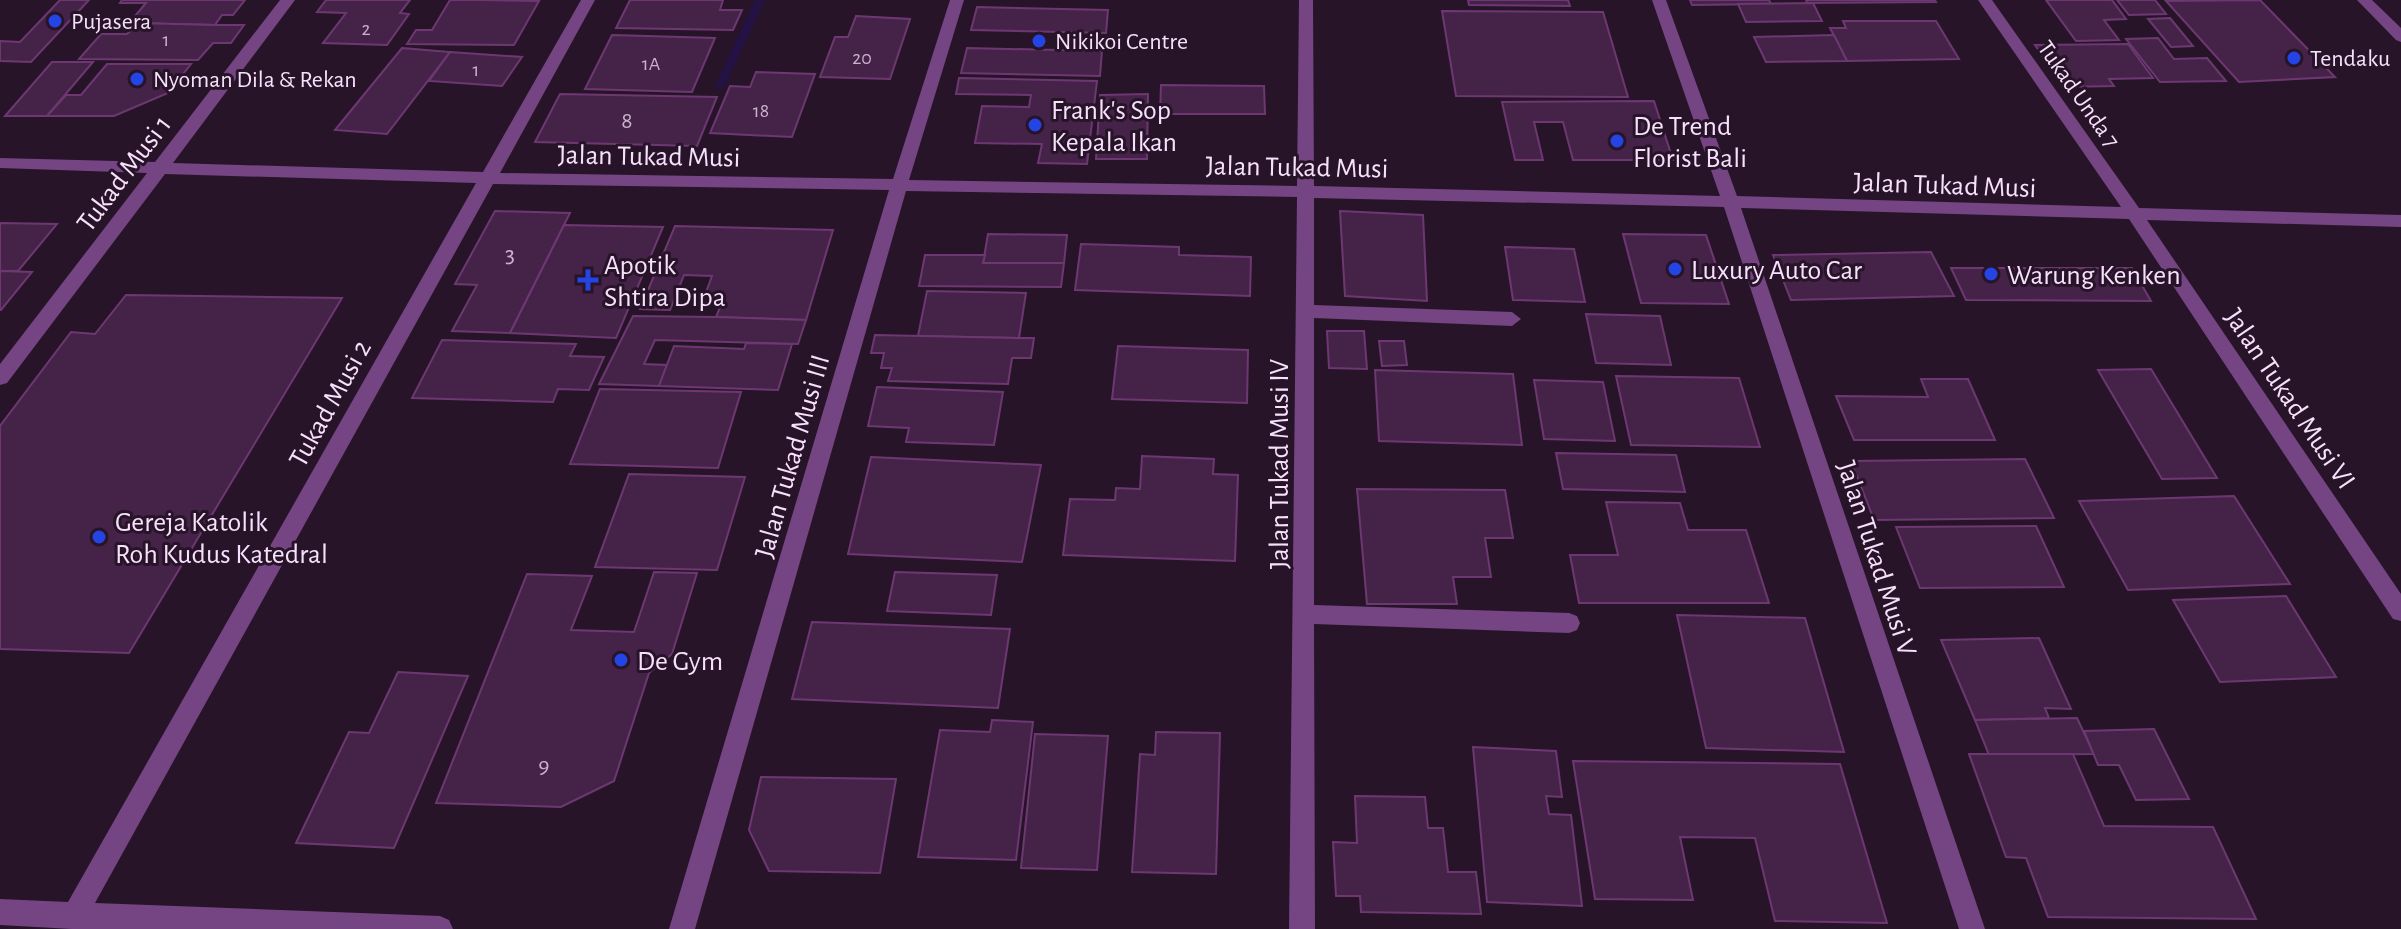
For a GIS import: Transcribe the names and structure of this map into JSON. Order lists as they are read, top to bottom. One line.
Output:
{"streets":{"street":["Tukad Unda 7","Jalan Tukad Musi","Tukad Musi 1","Jalan Tukad Musi VI","Tukad Musi 2","Jalan Tukad Musi III","Jalan Tukad Musi IV","Jalan Tukad Musi V"]},"crossings":[["Tukad Unda 7","Jalan Tukad Musi"],["Tukad Unda 7","Jalan Tukad Musi VI"],["Jalan Tukad Musi","Tukad Musi 1"],["Jalan Tukad Musi","Jalan Tukad Musi VI"],["Jalan Tukad Musi","Tukad Musi 2"],["Jalan Tukad Musi","Jalan Tukad Musi III"],["Jalan Tukad Musi","Jalan Tukad Musi IV"],["Jalan Tukad Musi","Jalan Tukad Musi V"]],"places":{"other":["Pujasera","Nikikoi Centre","Tendaku","Nyoman Dila & Rekan","Frank's Sop Kepala Ikan","De Trend Florist Bali","Luxury Auto Car","Warung Kenken","Gereja Katolik Roh Kudus Katedral","De Gym"],"health":["Apotik Shtira Dipa"]},"house_numbers":["2","1","20","1A","1","18","8","3","9"]}
